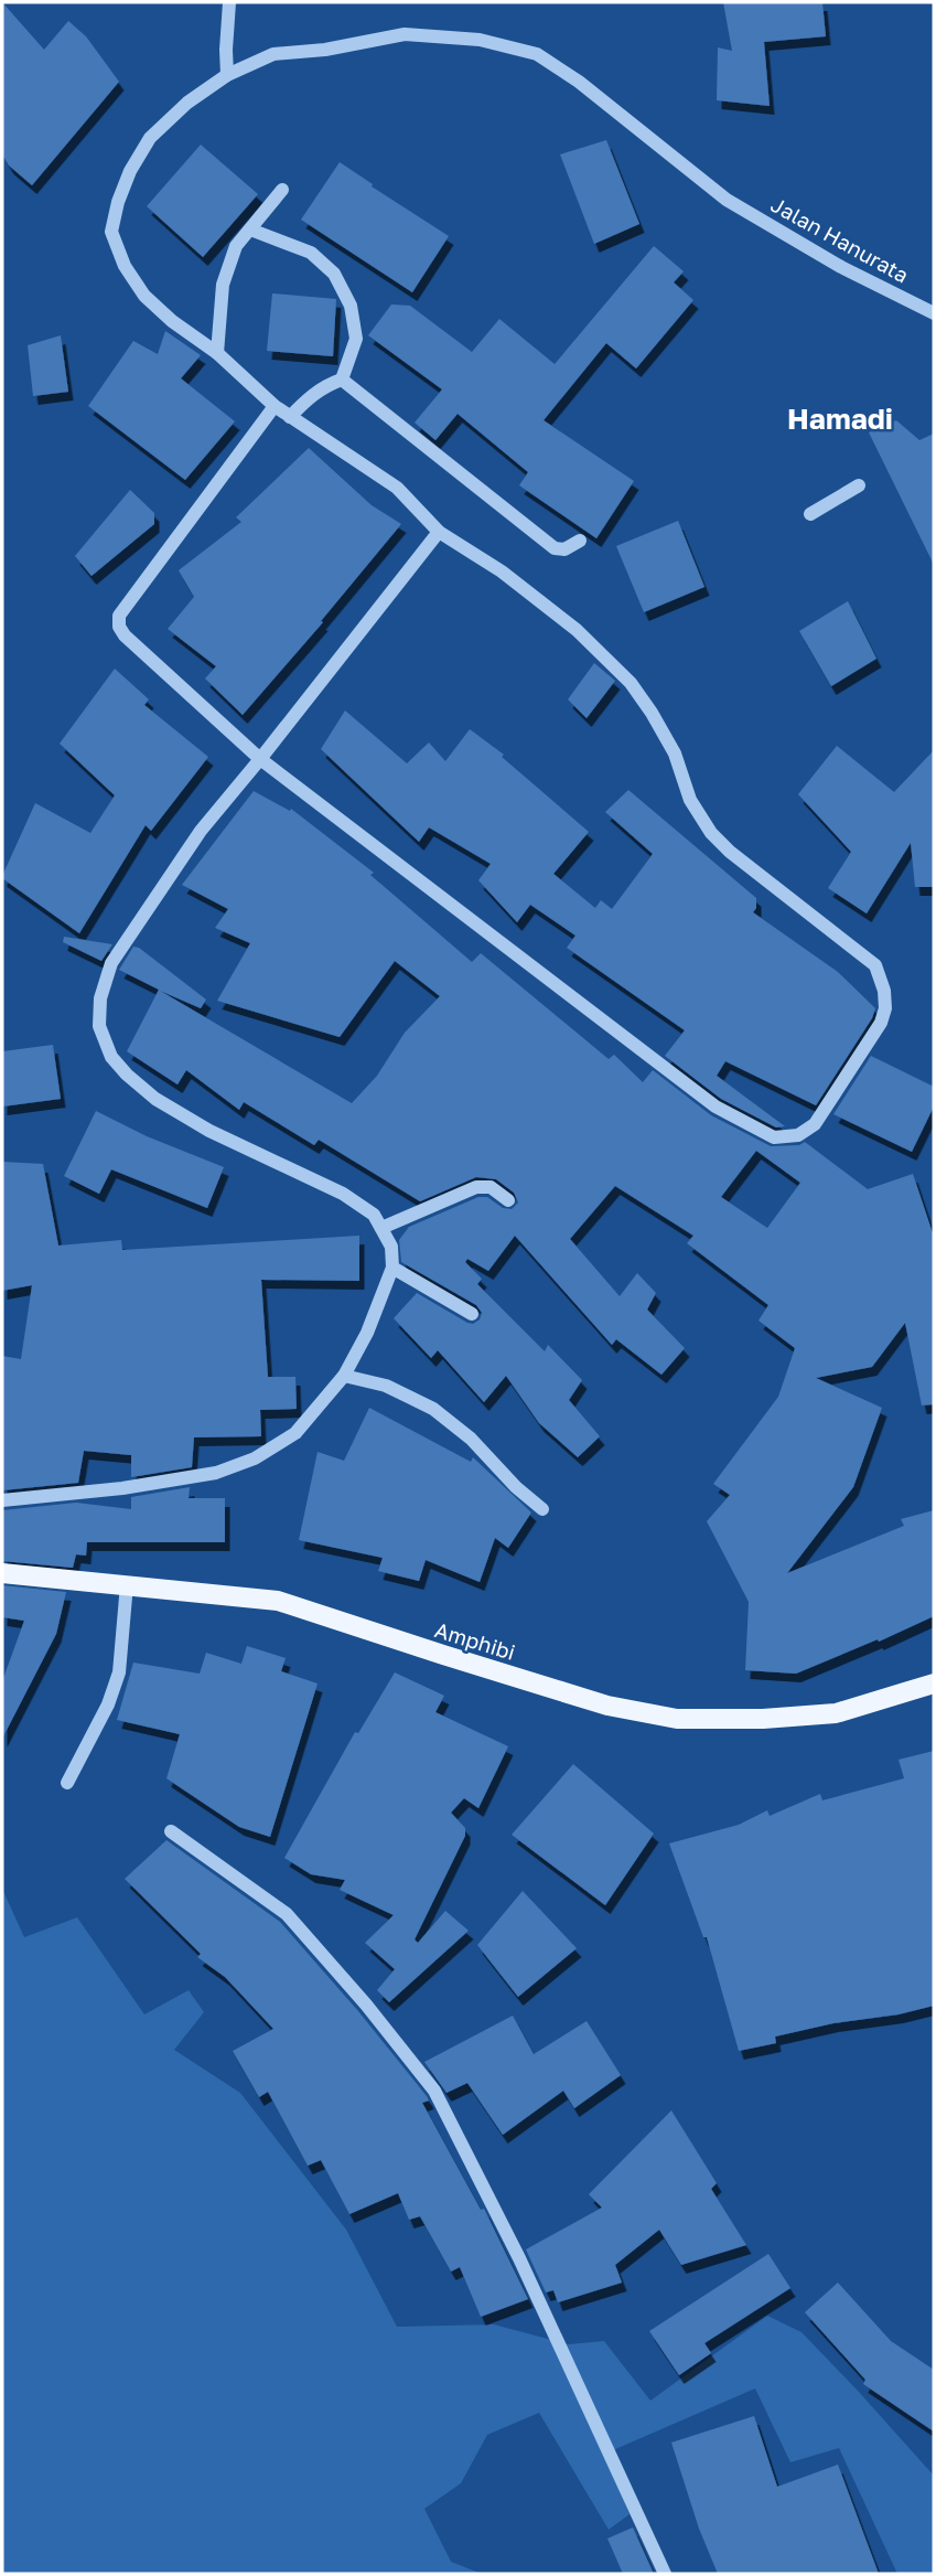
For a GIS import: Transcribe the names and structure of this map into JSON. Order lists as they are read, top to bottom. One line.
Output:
{"streets":{"main road":["Amphibi"],"street":["Jalan Hanurata"]},"districts":["Hamadi"]}
